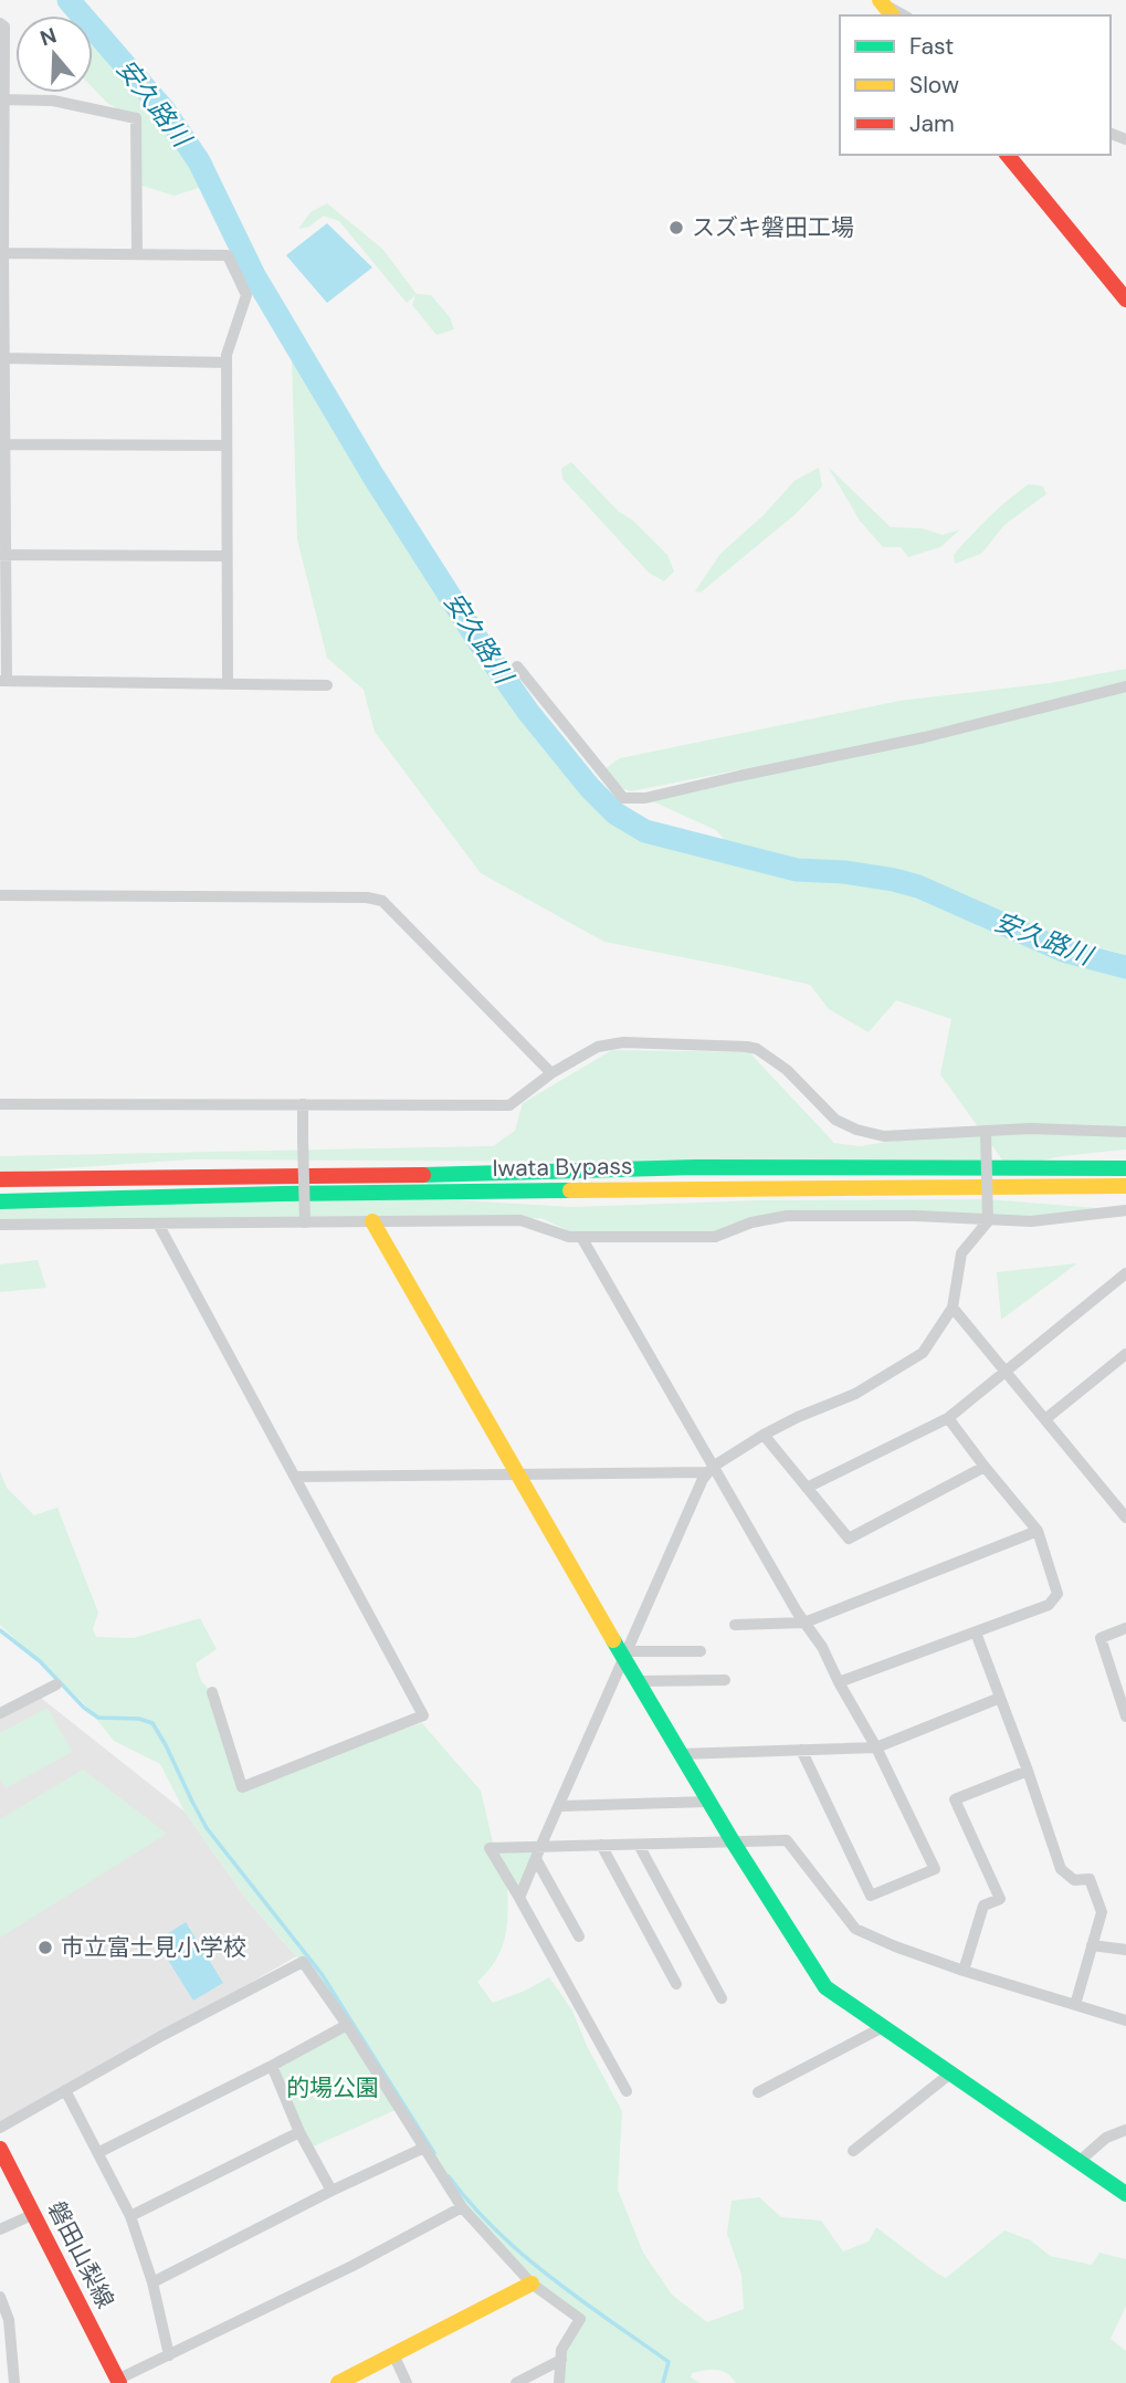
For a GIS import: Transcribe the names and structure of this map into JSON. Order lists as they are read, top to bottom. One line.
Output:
{"streets":{"main road":["Iwata Bypass","磐田山梨線"]},"water":["安久路川"],"parks":["的場公園"],"places":["スズキ磐田工場","市立富士見小学校"],"legend":["Fast","Slow","Jam"],"north":"top"}
